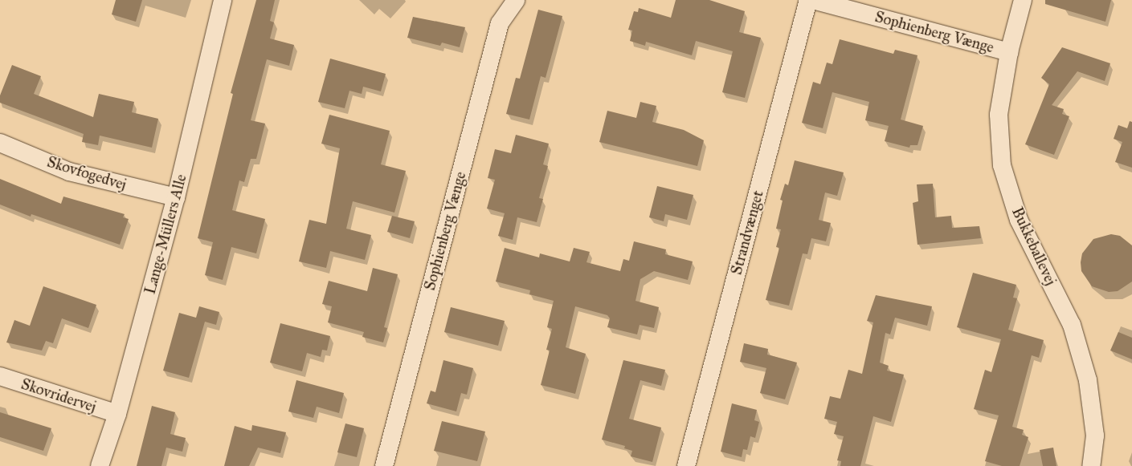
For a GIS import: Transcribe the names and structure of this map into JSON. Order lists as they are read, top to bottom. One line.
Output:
{"streets":{"street":["Sophienberg Vænge","Skovfogedvej","Strandvænget","Lange-Müllers Alle","Bukkeballevej","Skovridervej"]},"crossings":[["Sophienberg Vænge","Bukkeballevej"],["Skovfogedvej","Lange-Müllers Alle"],["Lange-Müllers Alle","Skovridervej"]]}
